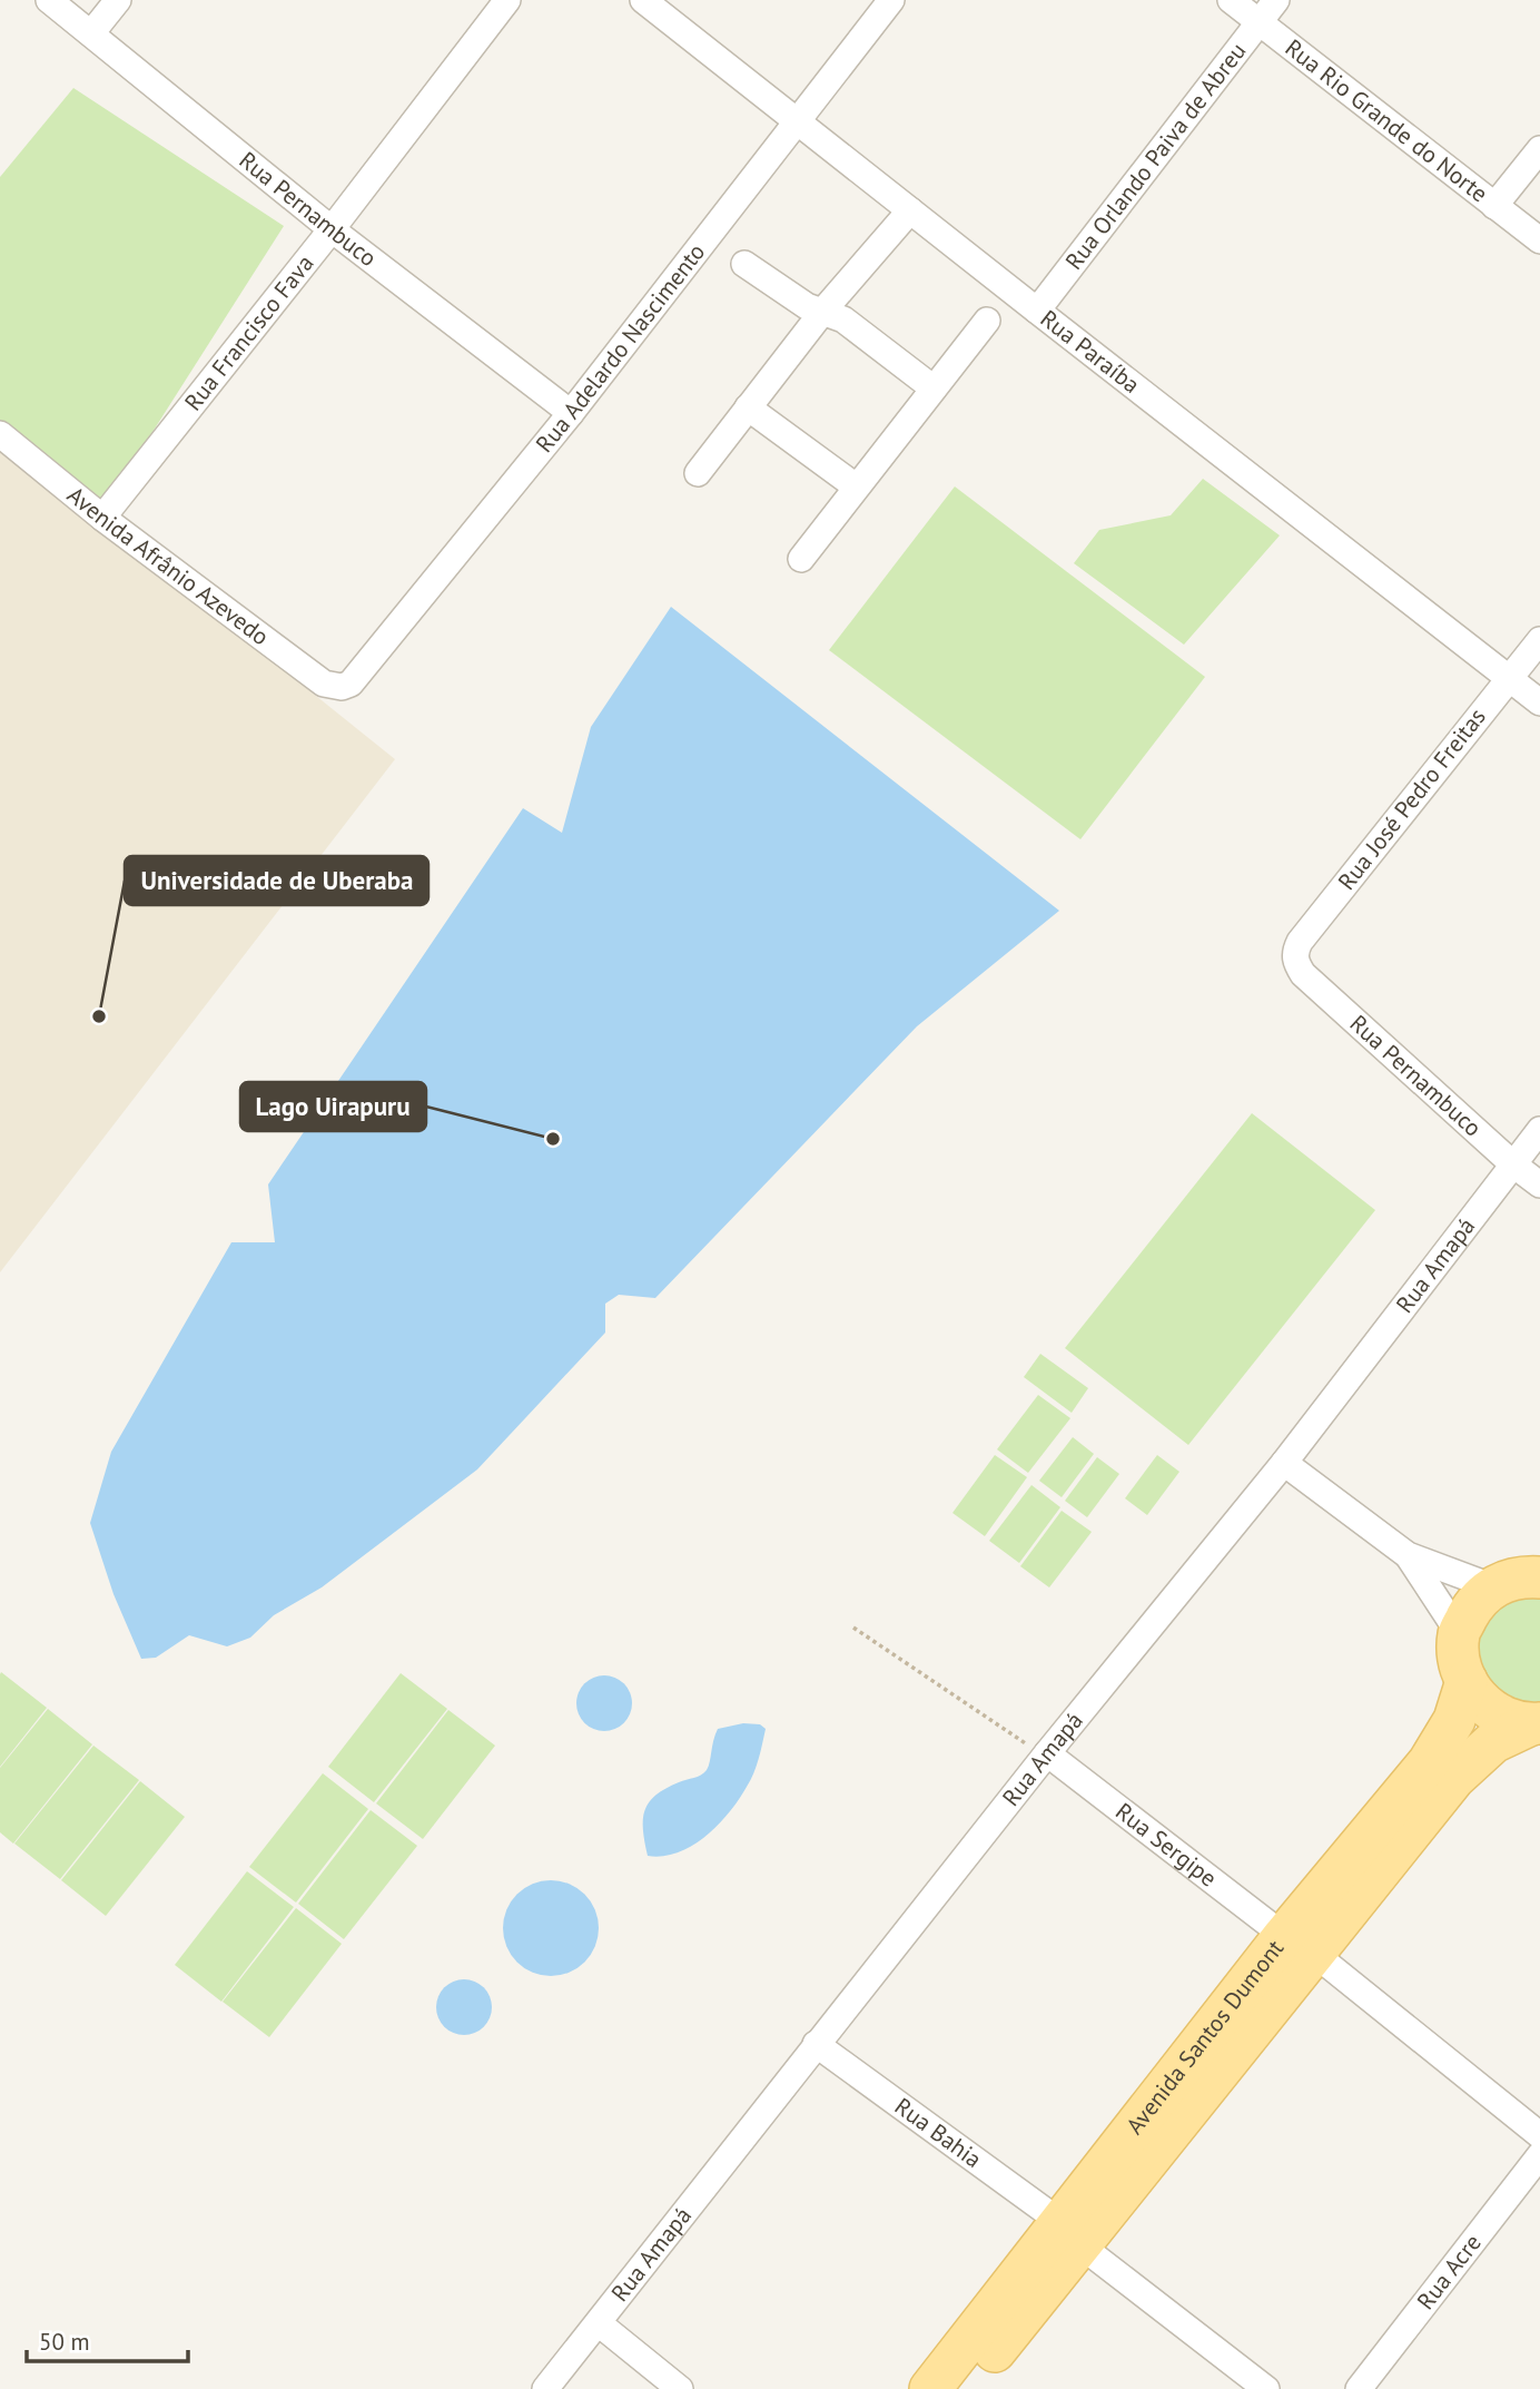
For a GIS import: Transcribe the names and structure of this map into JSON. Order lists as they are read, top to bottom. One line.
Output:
{"streets":{"main road":["Avenida Santos Dumont"],"street":["Rua Rio Grande do Norte","Rua Orlando Paiva de Abreu","Rua Pernambuco","Rua Francisco Fava","Rua Adelardo Nascimento","Rua Paraíba","Avenida Afrânio Azevedo","Rua José Pedro Freitas","Rua Amapá","Rua Sergipe","Rua Bahia","Rua Acre"]},"crossings":[["Rua Rio Grande do Norte","Rua Orlando Paiva de Abreu"],["Rua Orlando Paiva de Abreu","Rua Paraíba"],["Rua Pernambuco","Rua Francisco Fava"],["Rua Pernambuco","Rua Adelardo Nascimento"],["Rua Pernambuco","Rua José Pedro Freitas"],["Rua Pernambuco","Rua Amapá"],["Rua Francisco Fava","Avenida Afrânio Azevedo"],["Rua Adelardo Nascimento","Rua Paraíba"],["Rua Adelardo Nascimento","Avenida Afrânio Azevedo"],["Rua Paraíba","Rua José Pedro Freitas"],["Rua Amapá","Rua Sergipe"],["Rua Amapá","Rua Bahia"],["Rua Sergipe","Avenida Santos Dumont"],["Avenida Santos Dumont","Rua Bahia"]],"places":["Universidade de Uberaba","Lago Uirapuru"],"scale_bar":"50 m"}
